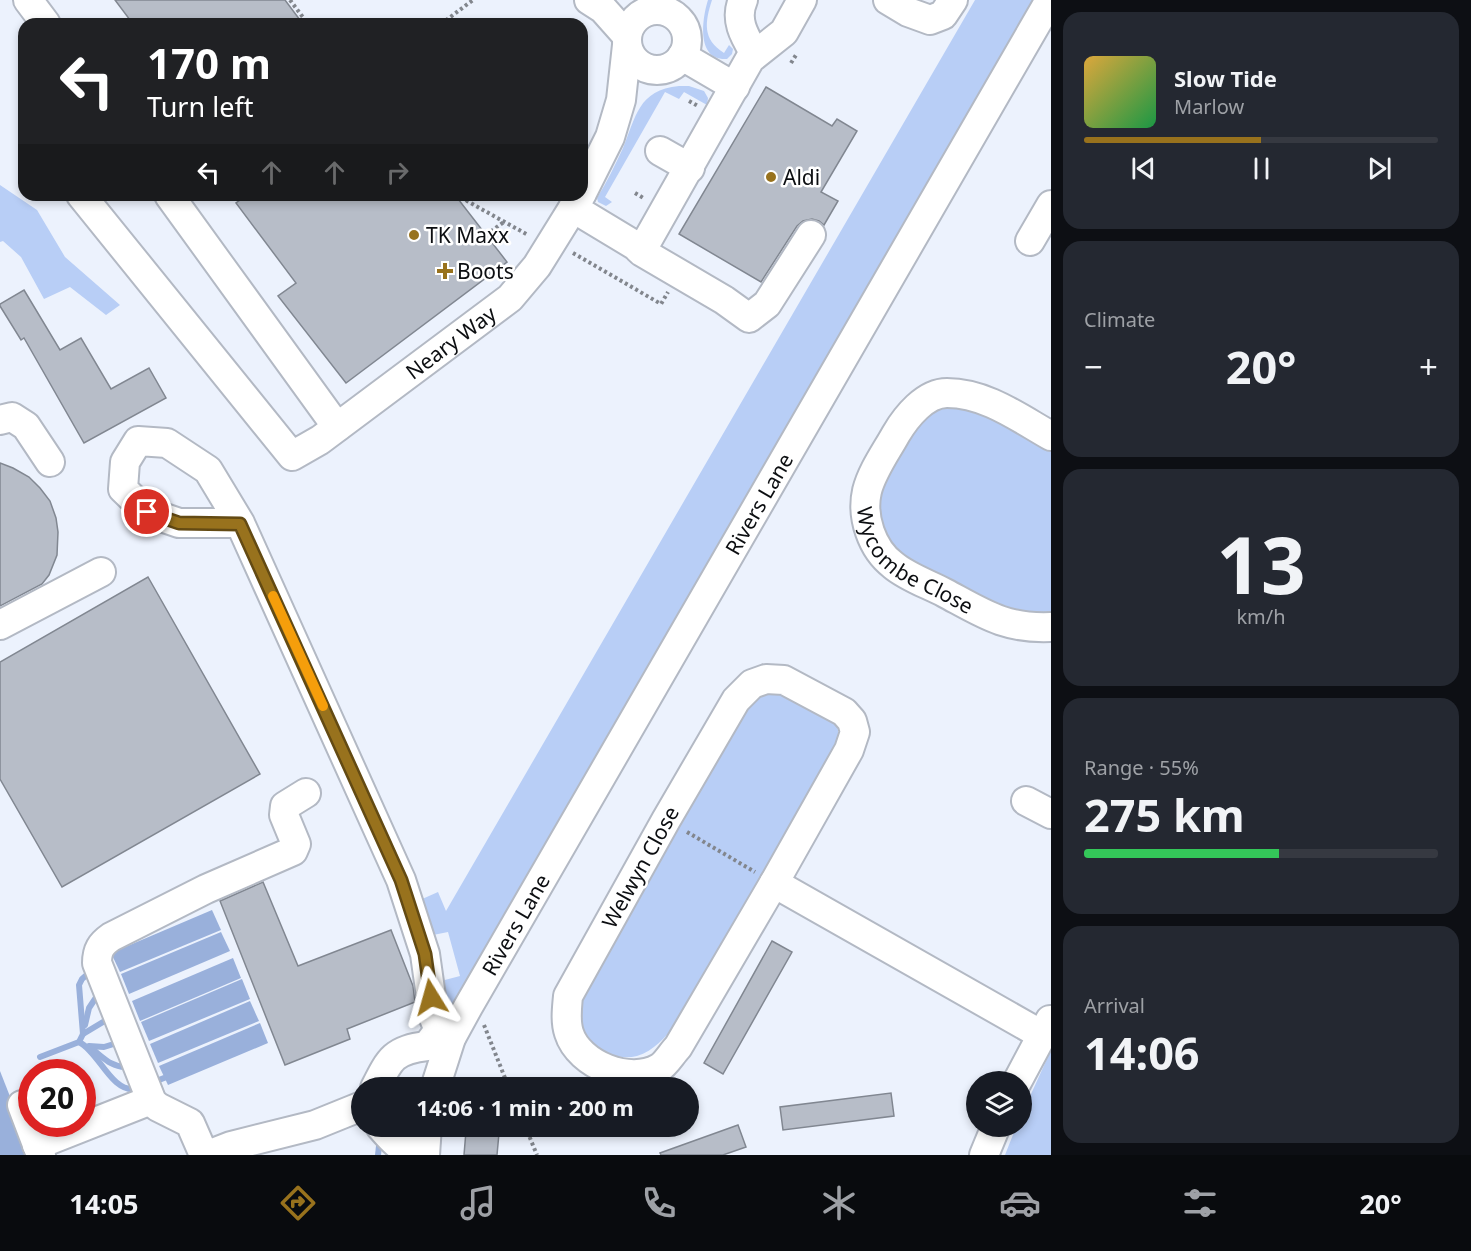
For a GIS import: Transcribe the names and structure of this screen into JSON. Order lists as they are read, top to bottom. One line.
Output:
{"streets":{"street":["Neary Way","Rivers Lane","Wycombe Close","Welwyn Close"]},"places":{"other":["Aldi","TK Maxx"],"health":["Boots"]},"page":{"turn":["170 m","Turn left"],"song":["Slow Tide","Marlow"],"tile":["Climate",["13","km/h"],["Range · 55%","275 km"],["Arrival","14:06"]],"heat":["−","20°","+"],"limit":"20","trip":"14:06 · 1 min · 200 m","tabs":["14:05","20°"]}}
